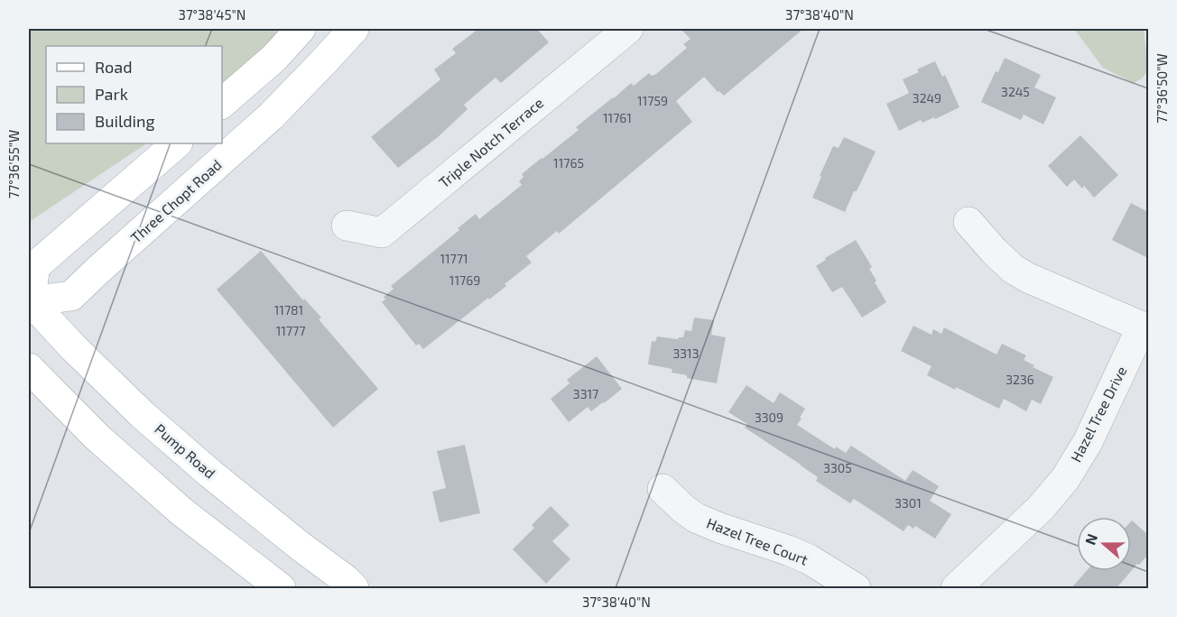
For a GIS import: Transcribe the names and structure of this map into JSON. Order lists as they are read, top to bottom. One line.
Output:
{"streets":{"main road":["Three Chopt Road","Pump Road"],"street":["Triple Notch Terrace","Hazel Tree Drive","Hazel Tree Court"]},"crossings":[["Three Chopt Road","Pump Road"]],"house_numbers":["3245","3249","11759","11761","11765","11771","11769","11781","11777","3313","3236","3317","3309","3305","3301"],"legend":["Road","Park","Building"],"north":"left","coordinates":["37°38'45\"N","37°38'40\"N","77°36'50\"W","77°36'55\"W"]}
